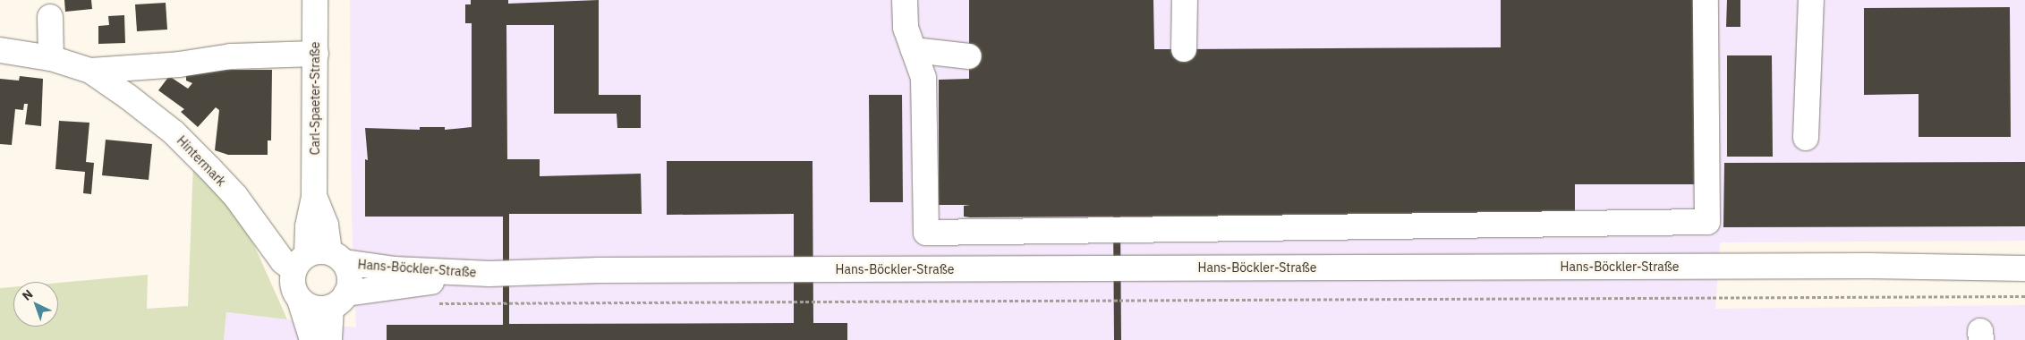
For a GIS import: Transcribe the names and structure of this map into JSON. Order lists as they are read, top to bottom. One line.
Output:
{"streets":{"main road":["Carl-Spaeter-Straße","Hintermark","Hans-Böckler-Straße"]},"crossings":[["Carl-Spaeter-Straße","Hintermark"],["Carl-Spaeter-Straße","Hans-Böckler-Straße"],["Hintermark","Hans-Böckler-Straße"]],"north":"top left"}
